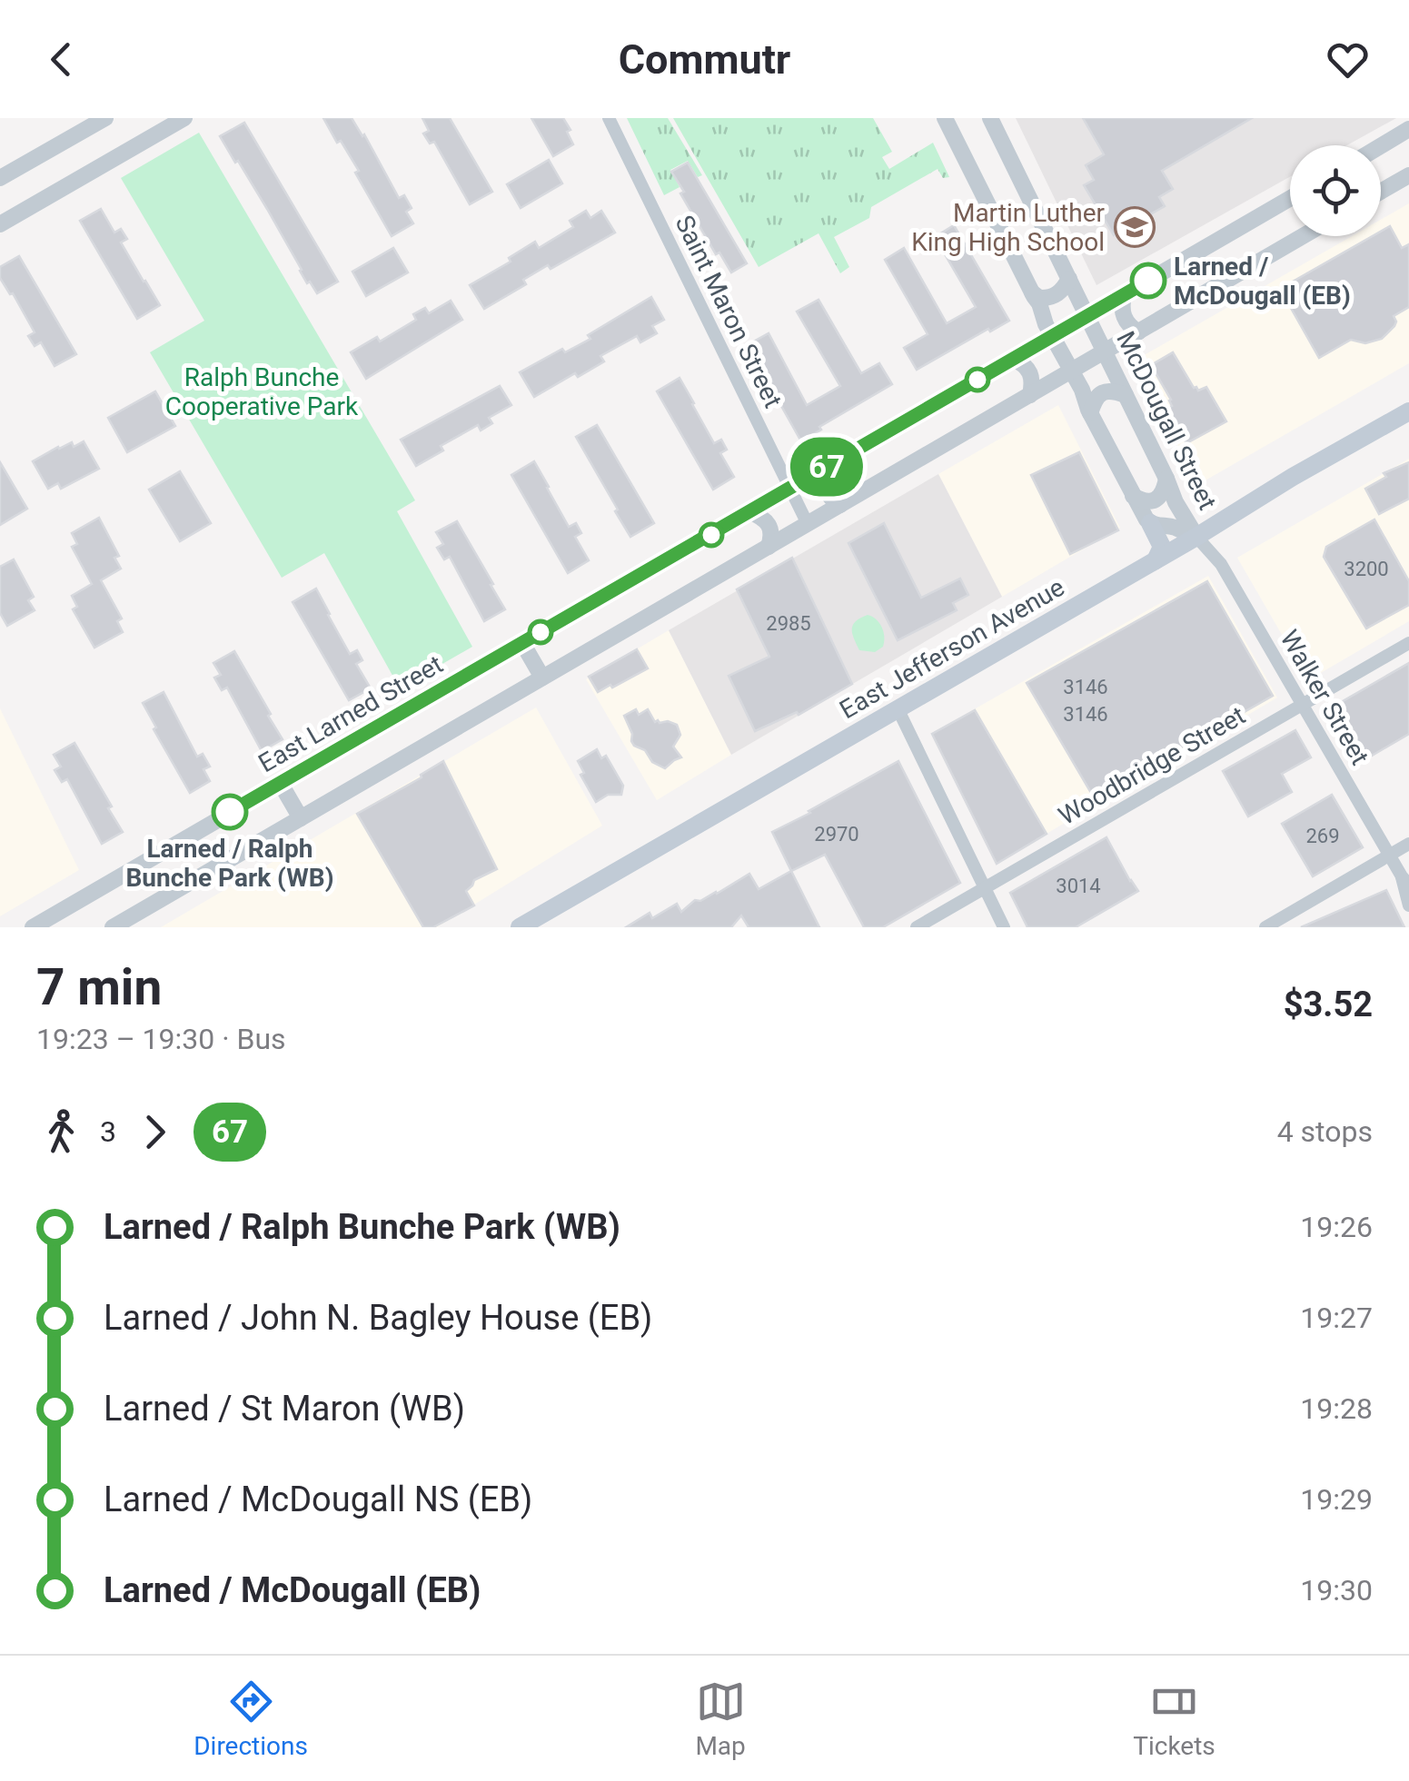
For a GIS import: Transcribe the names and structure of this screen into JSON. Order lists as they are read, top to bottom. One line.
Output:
{"streets":{"main road":["East Jefferson Avenue"],"street":["Saint Maron Street","McDougall Street","Walker Street","East Larned Street","Woodbridge Street"]},"crossings":[["Saint Maron Street","East Larned Street"],["McDougall Street","East Jefferson Avenue"],["McDougall Street","Walker Street"],["McDougall Street","East Larned Street"],["East Jefferson Avenue","Walker Street"],["Walker Street","Woodbridge Street"]],"parks":["Ralph Bunche Cooperative Park"],"places":{"school or university":["Martin Luther King High School"],"other":["Larned / McDougall (EB)","Larned / Ralph Bunche Park (WB)"]},"lines":["bus line 67"],"house_numbers":["3200","2985","3146","3146","2970","269","3014"],"page":{"header":"Commutr","on_map":"67","heading":["7 min","19:23 – 19:30 · Bus","$3.52"],"legs":["3","67","4 stops"],"list":[{"name":"Larned / Ralph Bunche Park (WB)","value":"19:26"},{"name":"Larned / John N. Bagley House (EB)","value":"19:27"},{"name":"Larned / St Maron (WB)","value":"19:28"},{"name":"Larned / McDougall NS (EB)","value":"19:29"},{"name":"Larned / McDougall (EB)","value":"19:30"}],"tabs":["Directions","Map","Tickets"]}}
